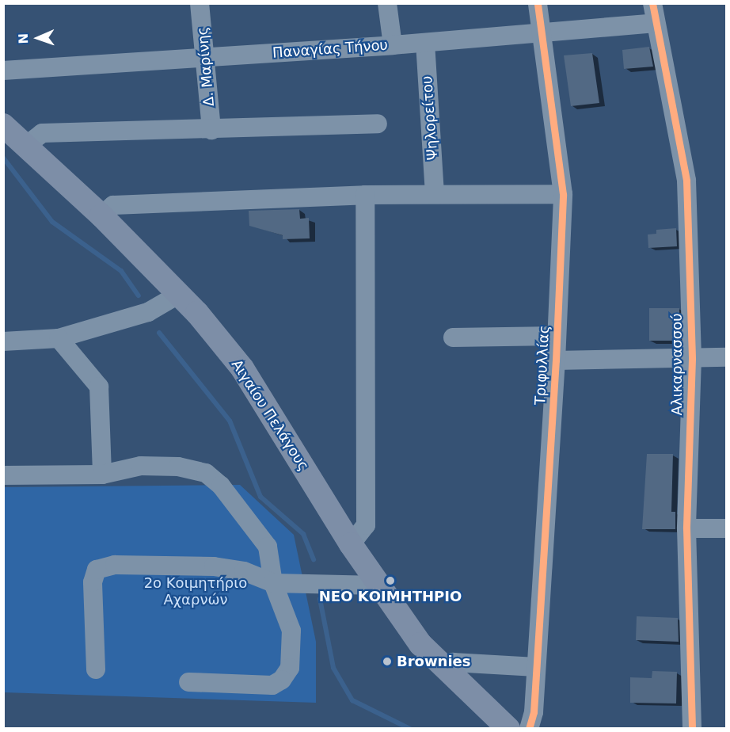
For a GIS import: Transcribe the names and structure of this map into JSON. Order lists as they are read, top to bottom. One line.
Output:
{"streets":{"main road":["Αιγαίου Πελάγους"],"street":["Παναγίας Τήνου","Δ. Μαρίνης","Ψηλορείτου","Αλικαρνασσού","Τριφυλλίας"]},"crossings":[["Παναγίας Τήνου","Δ. Μαρίνης"],["Παναγίας Τήνου","Ψηλορείτου"],["Παναγίας Τήνου","Αλικαρνασσού"],["Παναγίας Τήνου","Τριφυλλίας"]],"parks":["2ο Κοιμητήριο Αχαρνών"],"places":["ΝΕΟ ΚΟΙΜΗΤΗΡΙΟ","Brownies"],"north":"left"}
